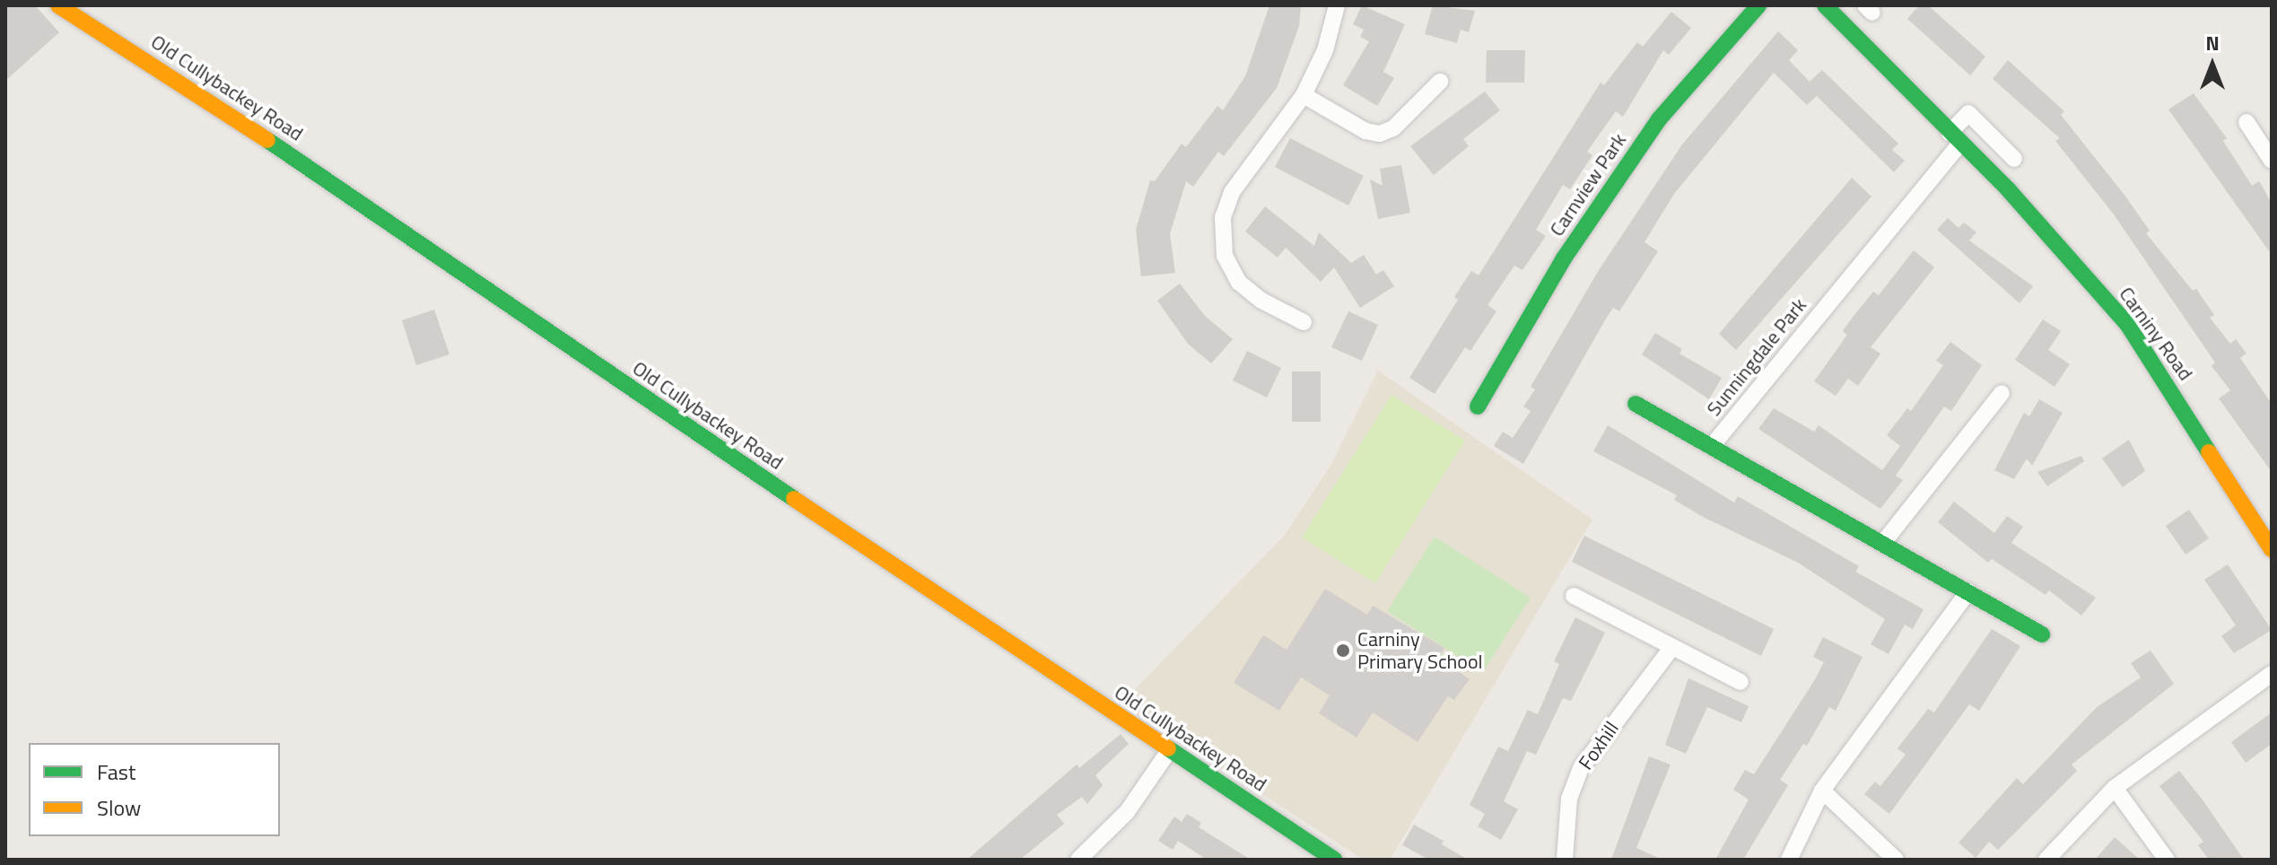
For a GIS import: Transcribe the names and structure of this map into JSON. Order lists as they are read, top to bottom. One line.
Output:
{"streets":{"street":["Old Cullybackey Road","Carnview Park","Carniny Road","Sunningdale Park","Foxhill"]},"crossings":[["Carniny Road","Sunningdale Park"]],"places":["Carniny Primary School"],"legend":["Fast","Slow"],"north":"top"}
